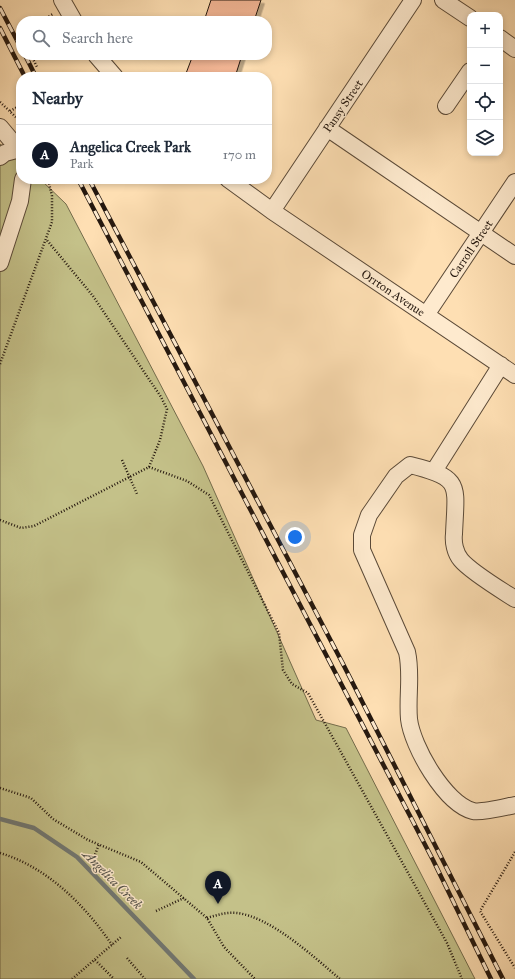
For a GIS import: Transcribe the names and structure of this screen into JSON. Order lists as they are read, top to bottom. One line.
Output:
{"streets":{"street":["Pansy Street","Carroll Street","Orrton Avenue"]},"crossings":[["Pansy Street","Orrton Avenue"],["Carroll Street","Orrton Avenue"]],"water":["Angelica Creek"],"page":{"map_buttons":["+","−"],"search":"Search here","heading":"Nearby","list":[{"mark":"A","name":"Angelica Creek Park","note":"Park","value":"170 m"}],"pins":"A"}}
